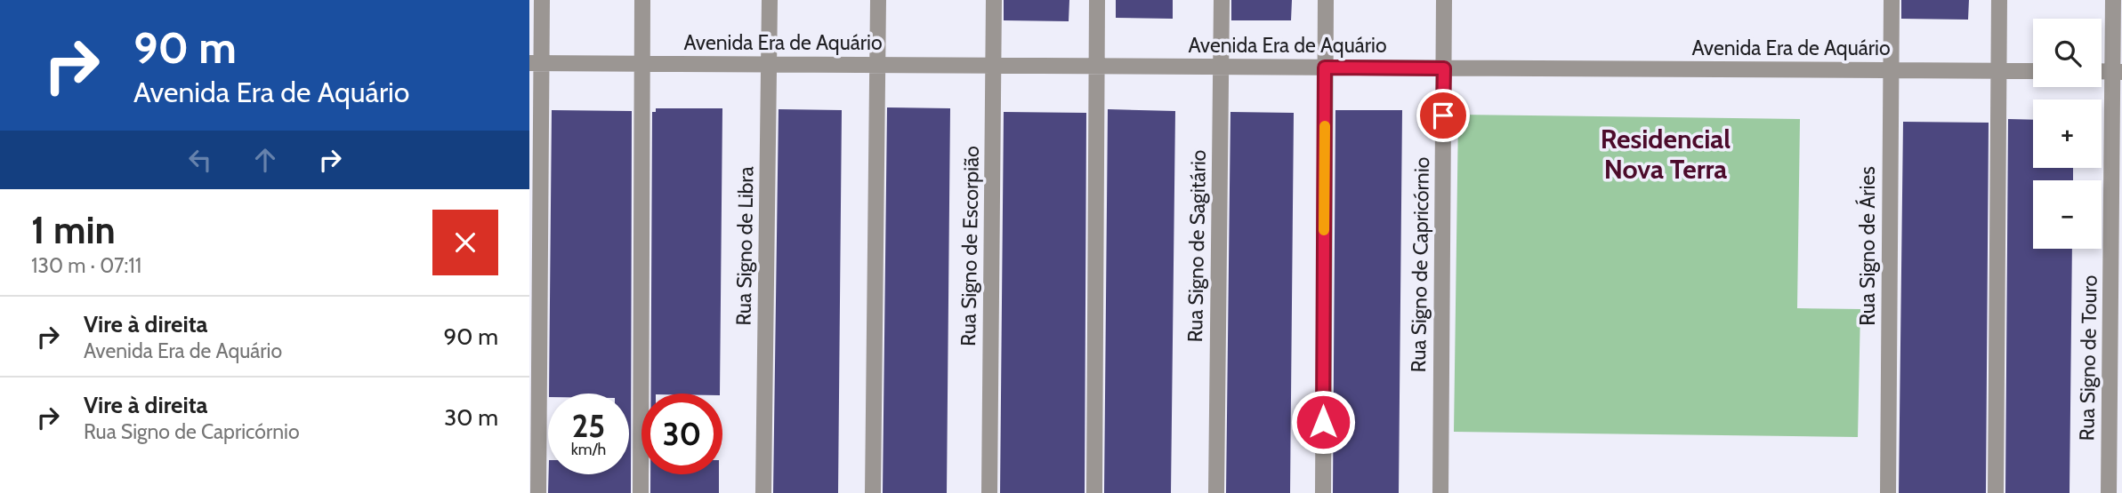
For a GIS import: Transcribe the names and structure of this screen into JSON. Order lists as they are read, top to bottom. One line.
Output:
{"streets":{"street":["Avenida Era de Aquário","Rua Signo de Libra","Rua Signo de Escorpião","Rua Signo de Sagitário","Rua Signo de Áries","Rua Signo de Capricórnio","Rua Signo de Touro"]},"crossings":[["Avenida Era de Aquário","Rua Signo de Libra"],["Avenida Era de Aquário","Rua Signo de Escorpião"],["Avenida Era de Aquário","Rua Signo de Sagitário"],["Avenida Era de Aquário","Rua Signo de Áries"],["Avenida Era de Aquário","Rua Signo de Capricórnio"]],"districts":["Residencial Nova Terra"],"page":{"turn":["90 m","Avenida Era de Aquário"],"map_buttons":["+","−"],"heading":["1 min","130 m · 07:11"],"list":[{"name":"Vire à direita","note":"Avenida Era de Aquário","value":"90 m"},{"name":"Vire à direita","note":"Rua Signo de Capricórnio","value":"30 m"}],"speed":"25 km/h","limit":"30"}}
